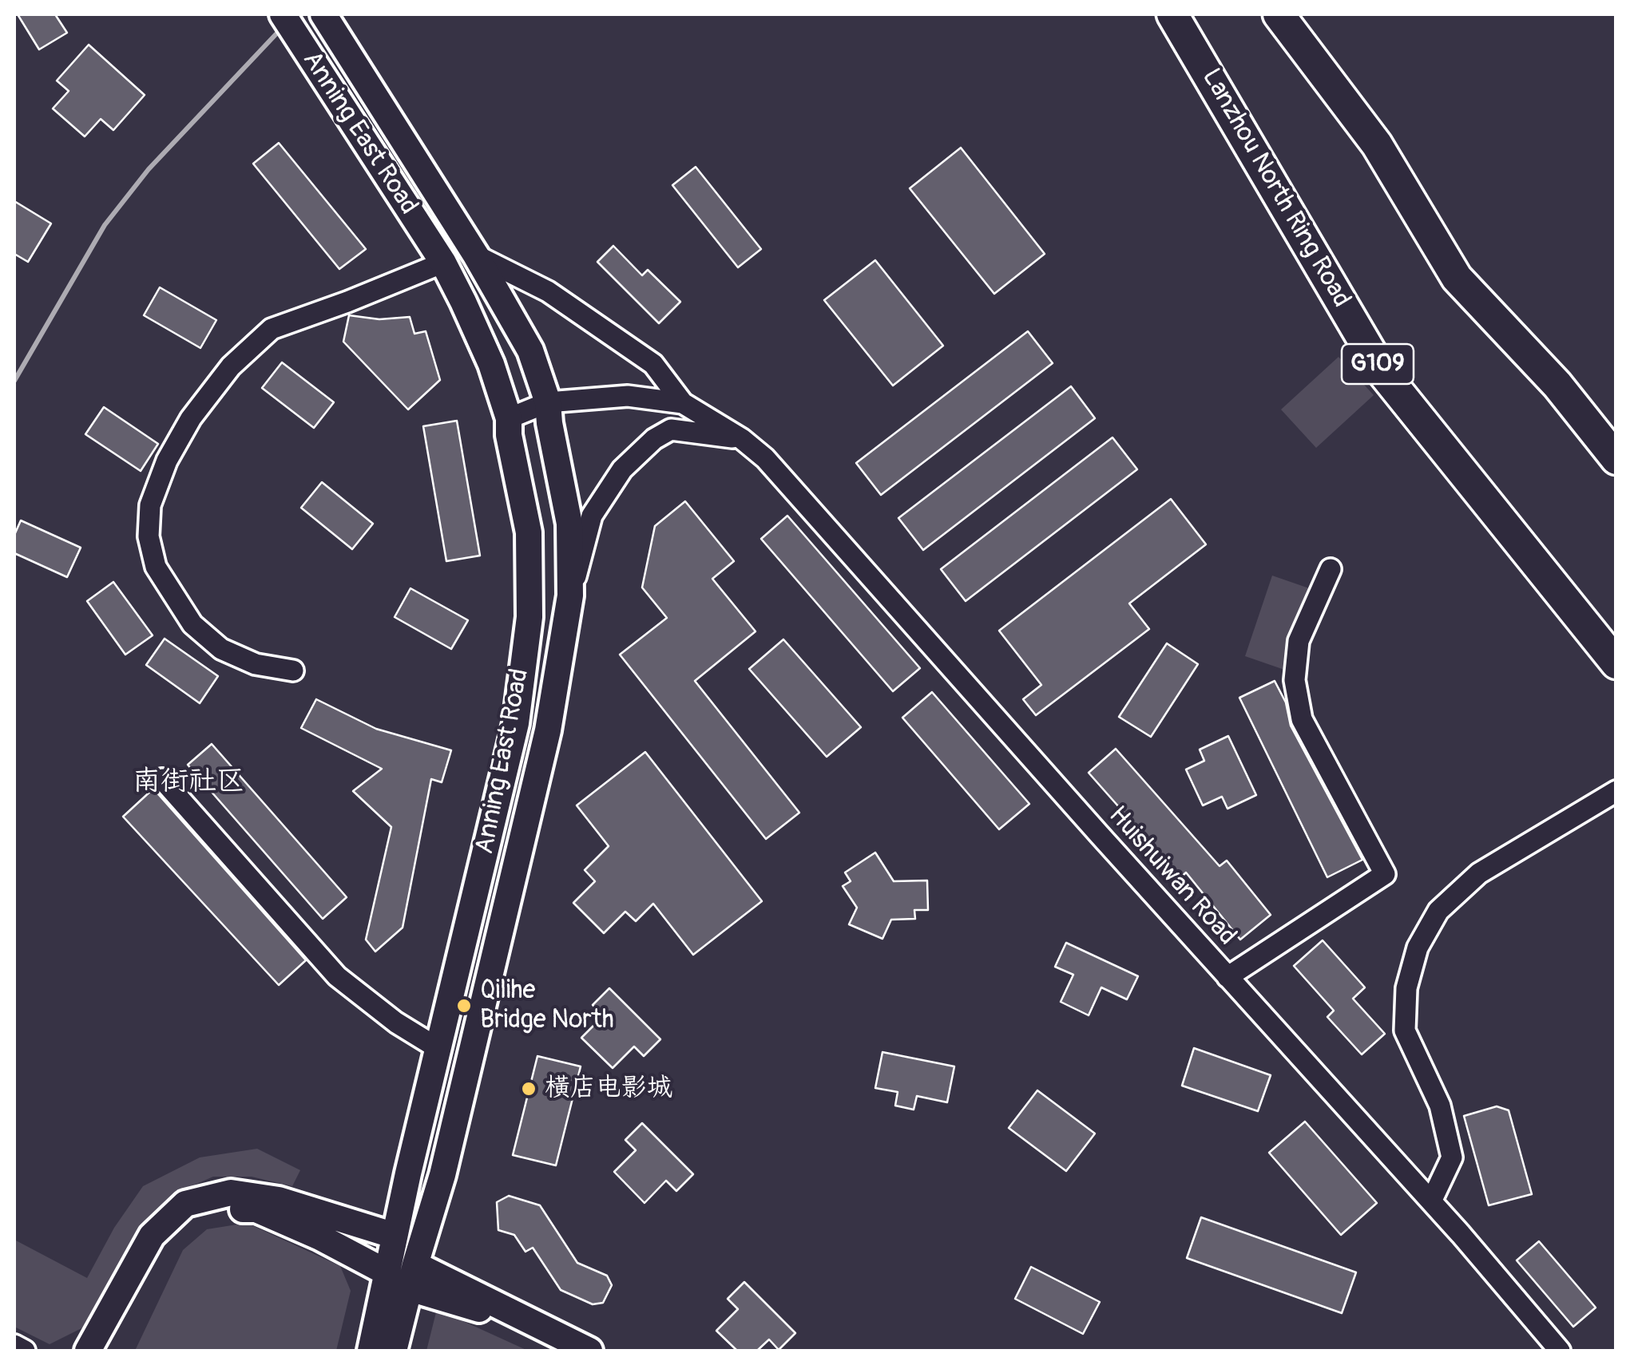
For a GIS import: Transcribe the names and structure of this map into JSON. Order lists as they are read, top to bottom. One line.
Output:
{"streets":{"highway":["Lanzhou North Ring Road","G109"],"main road":["Anning East Road"],"street":["Huishuiwan Road"]},"crossings":[["Anning East Road","Huishuiwan Road"]],"districts":["南街社区"],"places":["Qilihe Bridge North","横店电影城"]}
